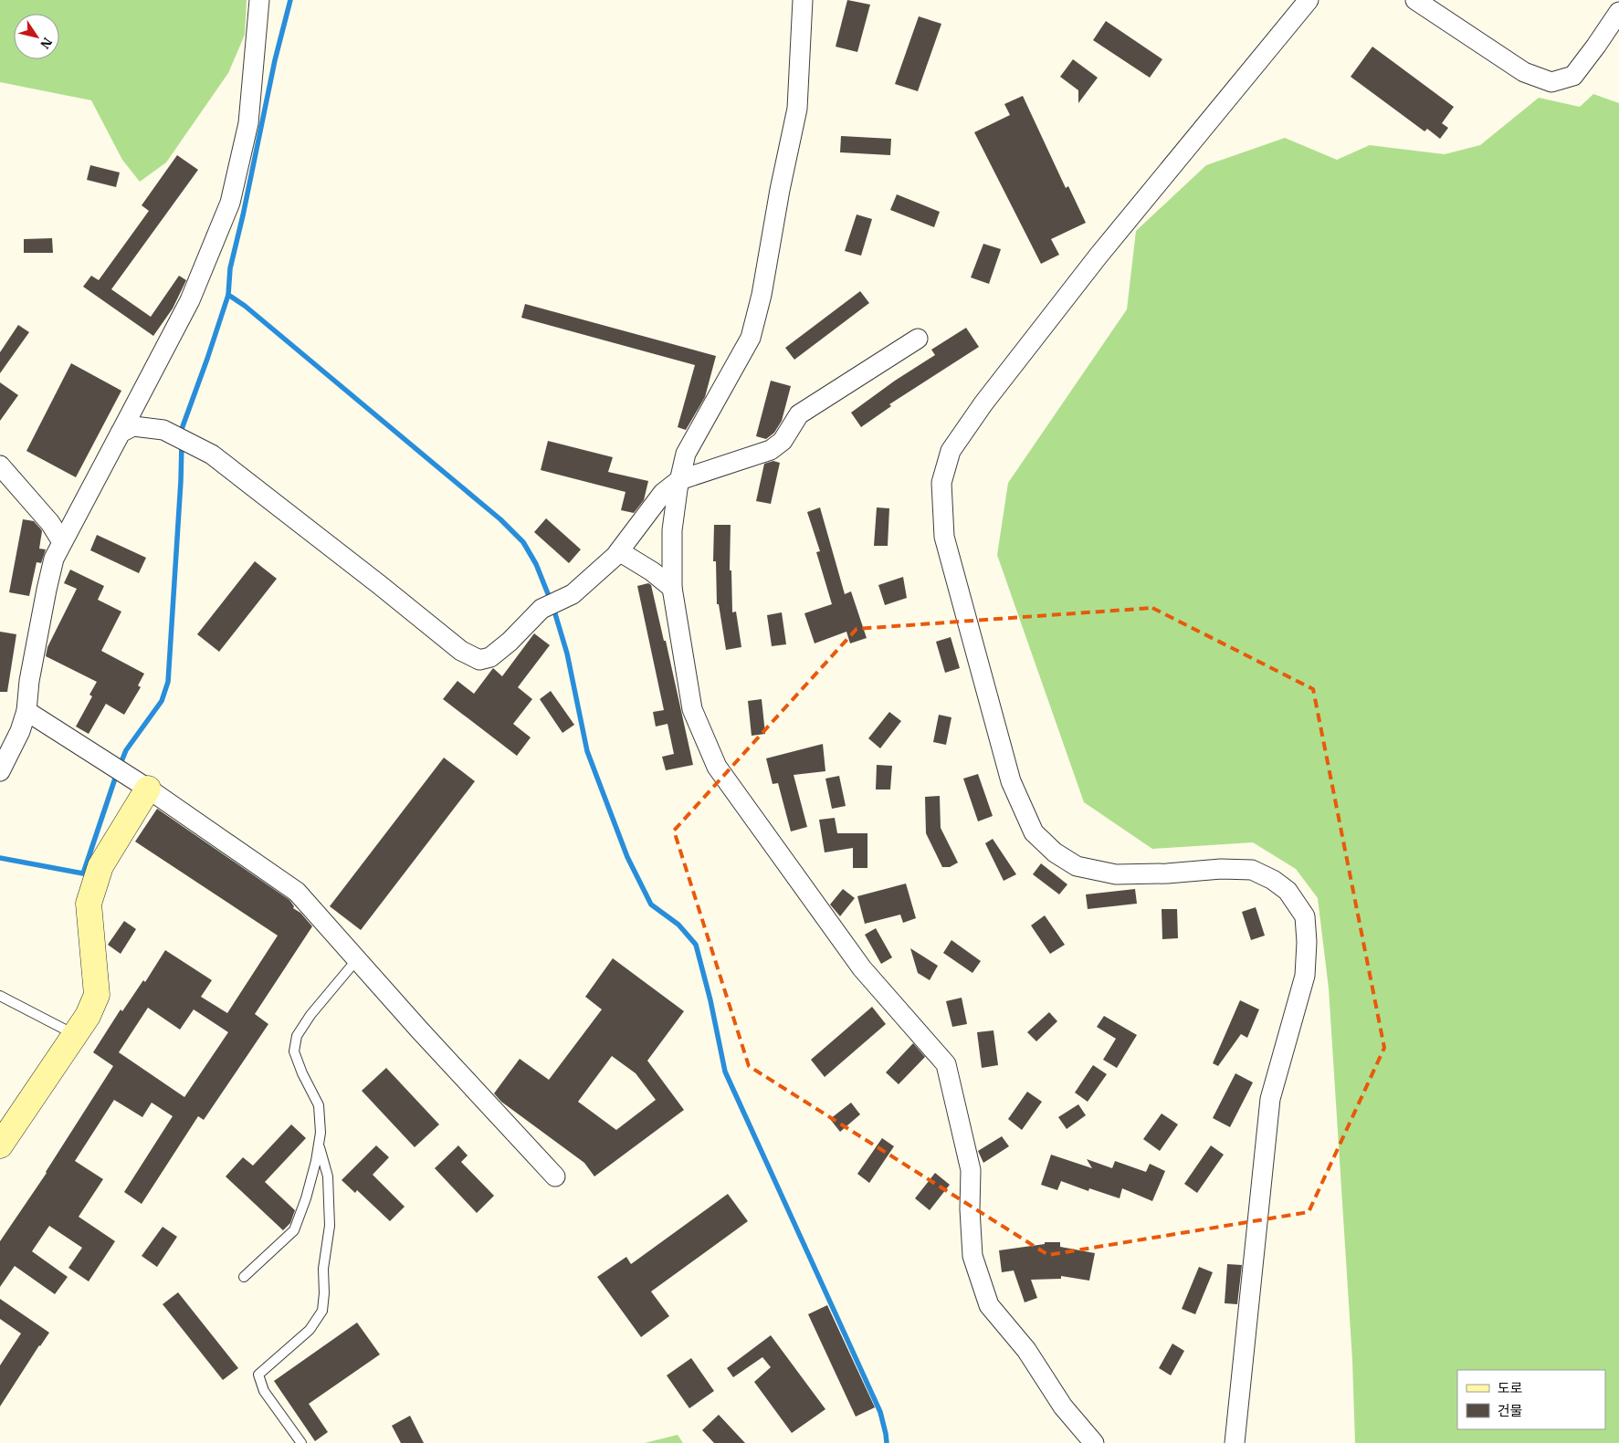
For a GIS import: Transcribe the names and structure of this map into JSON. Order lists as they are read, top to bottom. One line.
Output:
{"legend":["도로","건물"],"north":"bottom right"}
